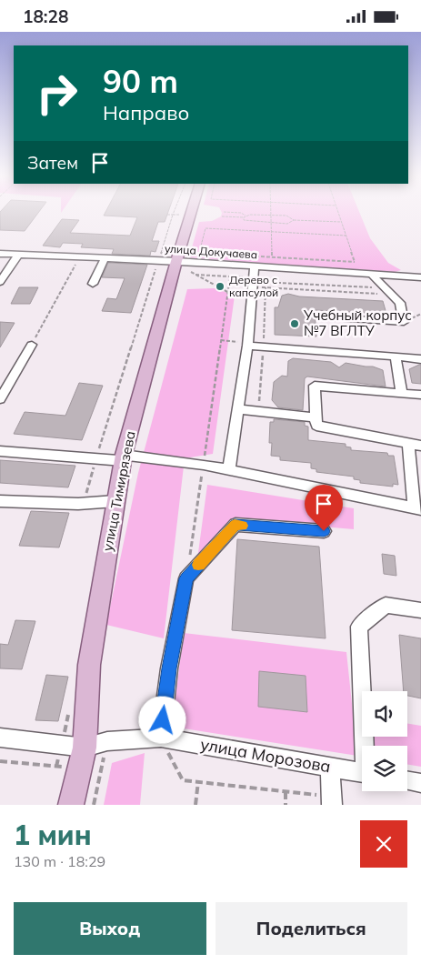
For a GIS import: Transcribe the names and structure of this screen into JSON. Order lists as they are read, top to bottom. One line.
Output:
{"streets":{"main road":["улица Тимирязева"],"street":["улица Докучаева","улица Морозова"]},"crossings":[["улица Докучаева","улица Тимирязева"],["улица Тимирязева","улица Морозова"]],"places":["Дерево с капсулой","Учебный корпус №7 ВГЛТУ"],"page":{"status":"18:28","turn":["90 m","Направо"],"then":"Затем","heading":["1 мин","130 m · 18:29"],"buttons":["Выход","Поделиться"]}}
